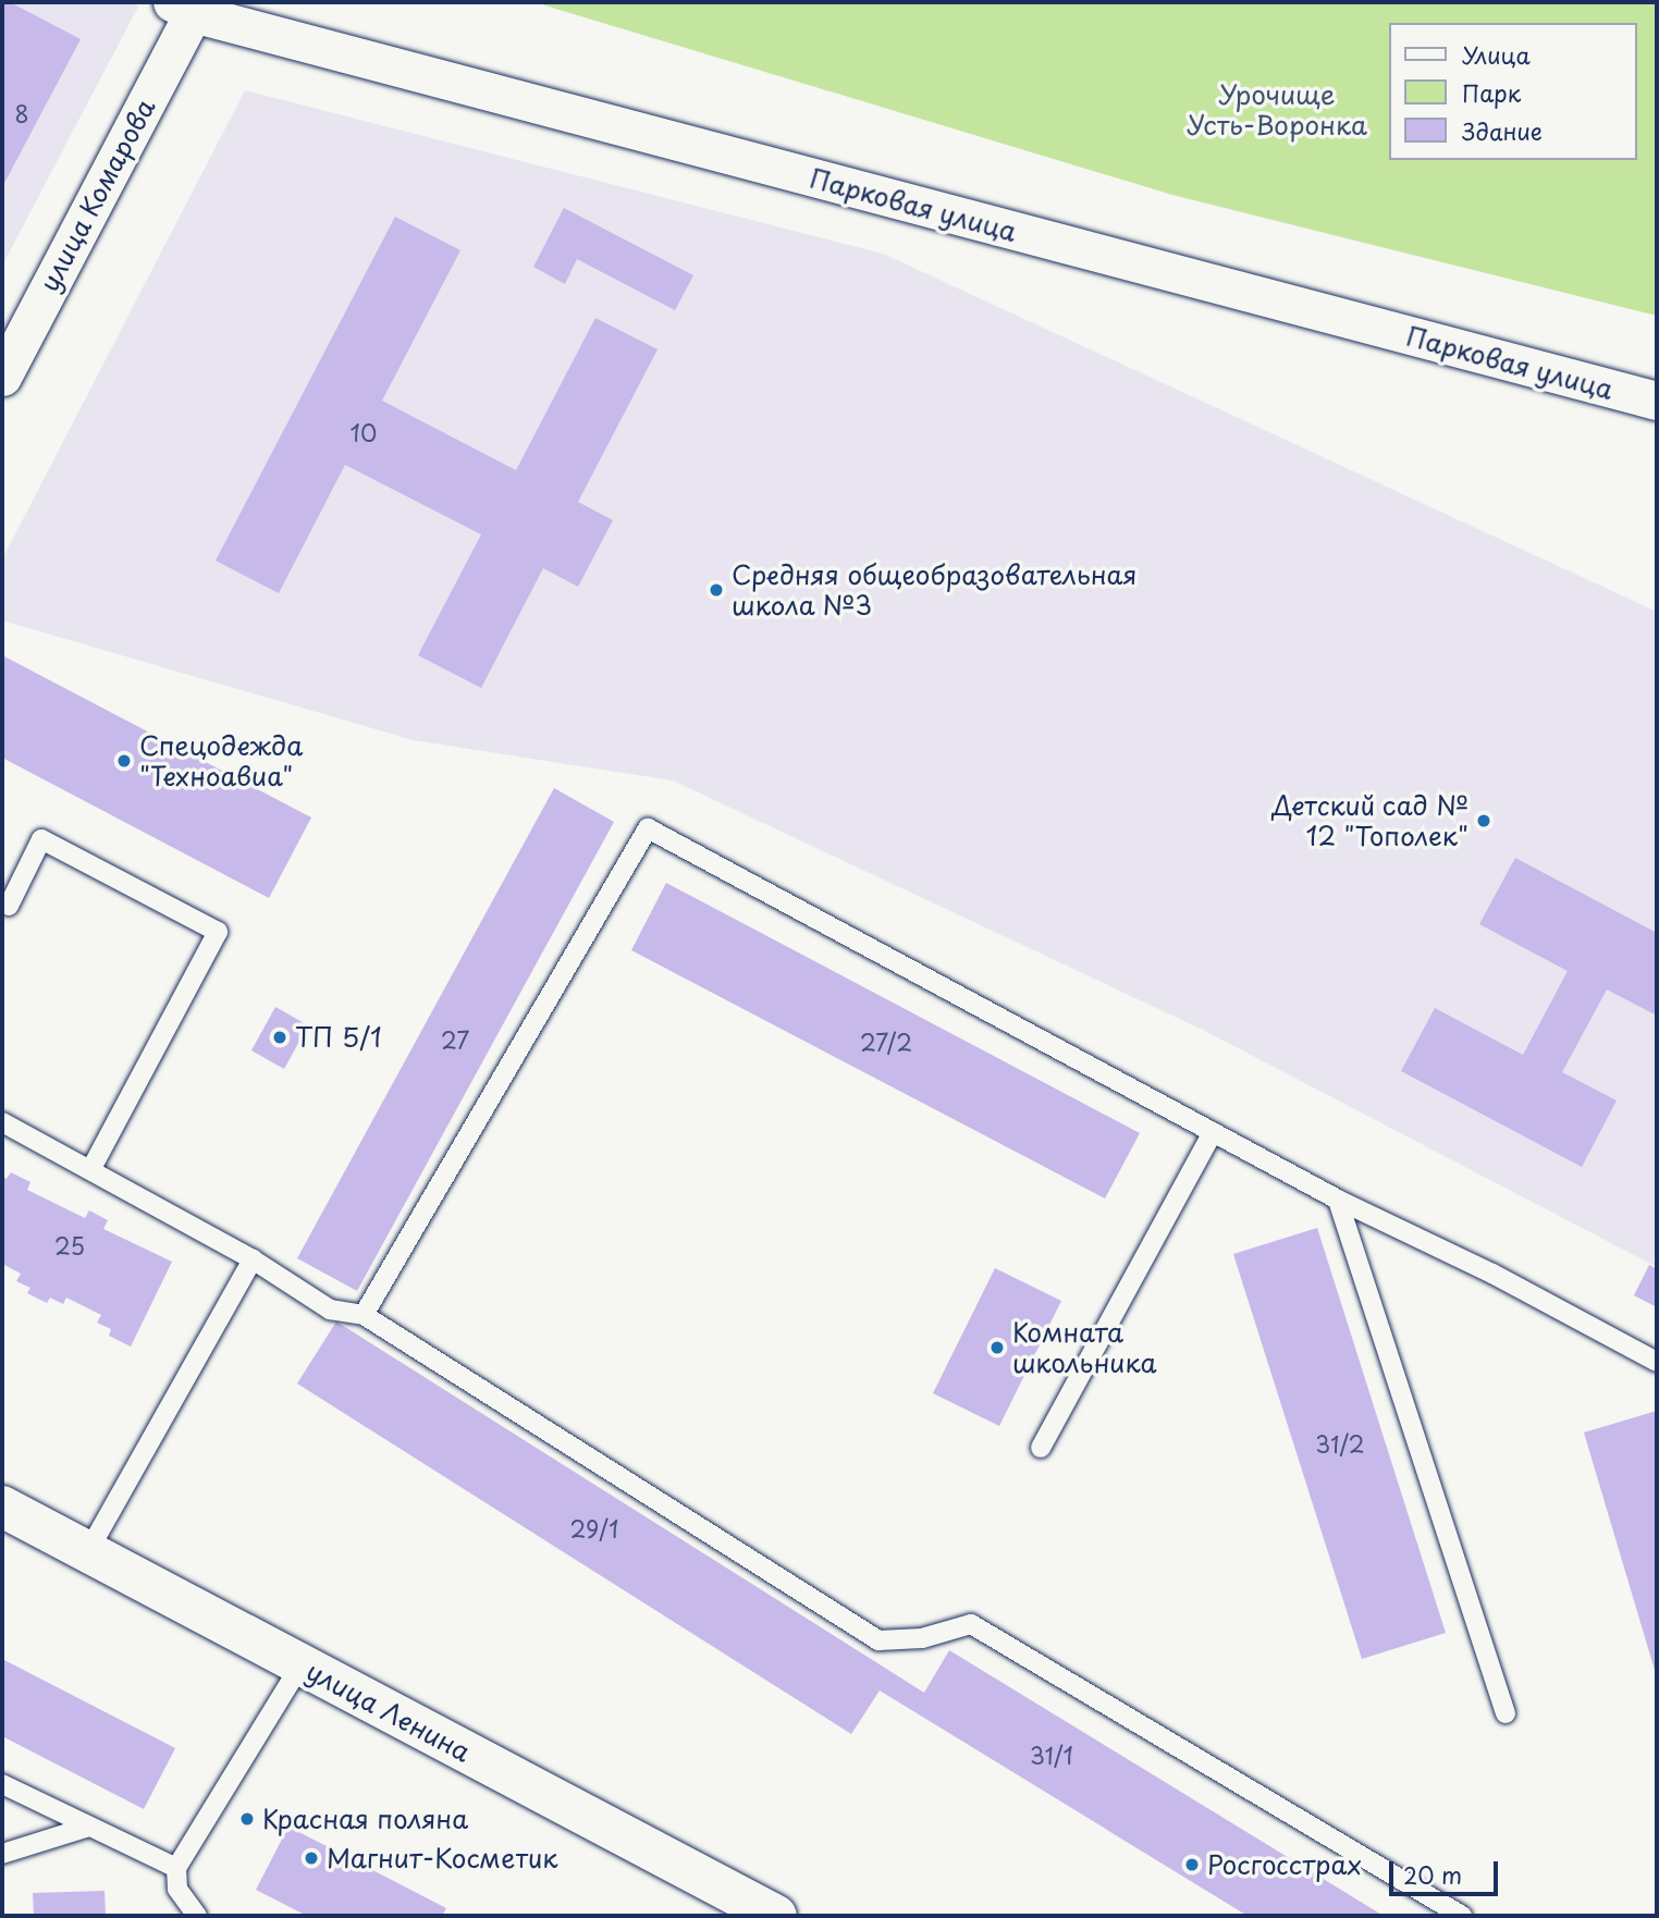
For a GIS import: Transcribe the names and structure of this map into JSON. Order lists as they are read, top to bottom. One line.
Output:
{"streets":{"main road":["улица Ленина"],"street":["улица Комарова","Парковая улица"]},"crossings":[["улица Комарова","Парковая улица"]],"parks":["Урочище Усть-Воронка"],"places":["Средняя общеобразовательная школа №3","Спецодежда \"Техноавиа\"","Детский сад № 12 \"Тополек\"","ТП 5/1","Комната школьника","Красная поляна","Магнит-Косметик","Росгосстрах"],"house_numbers":["8","10","27","27/2","25","31/2","29/1","31/1"],"legend":["Улица","Парк","Здание"],"scale_bar":"20 m"}
